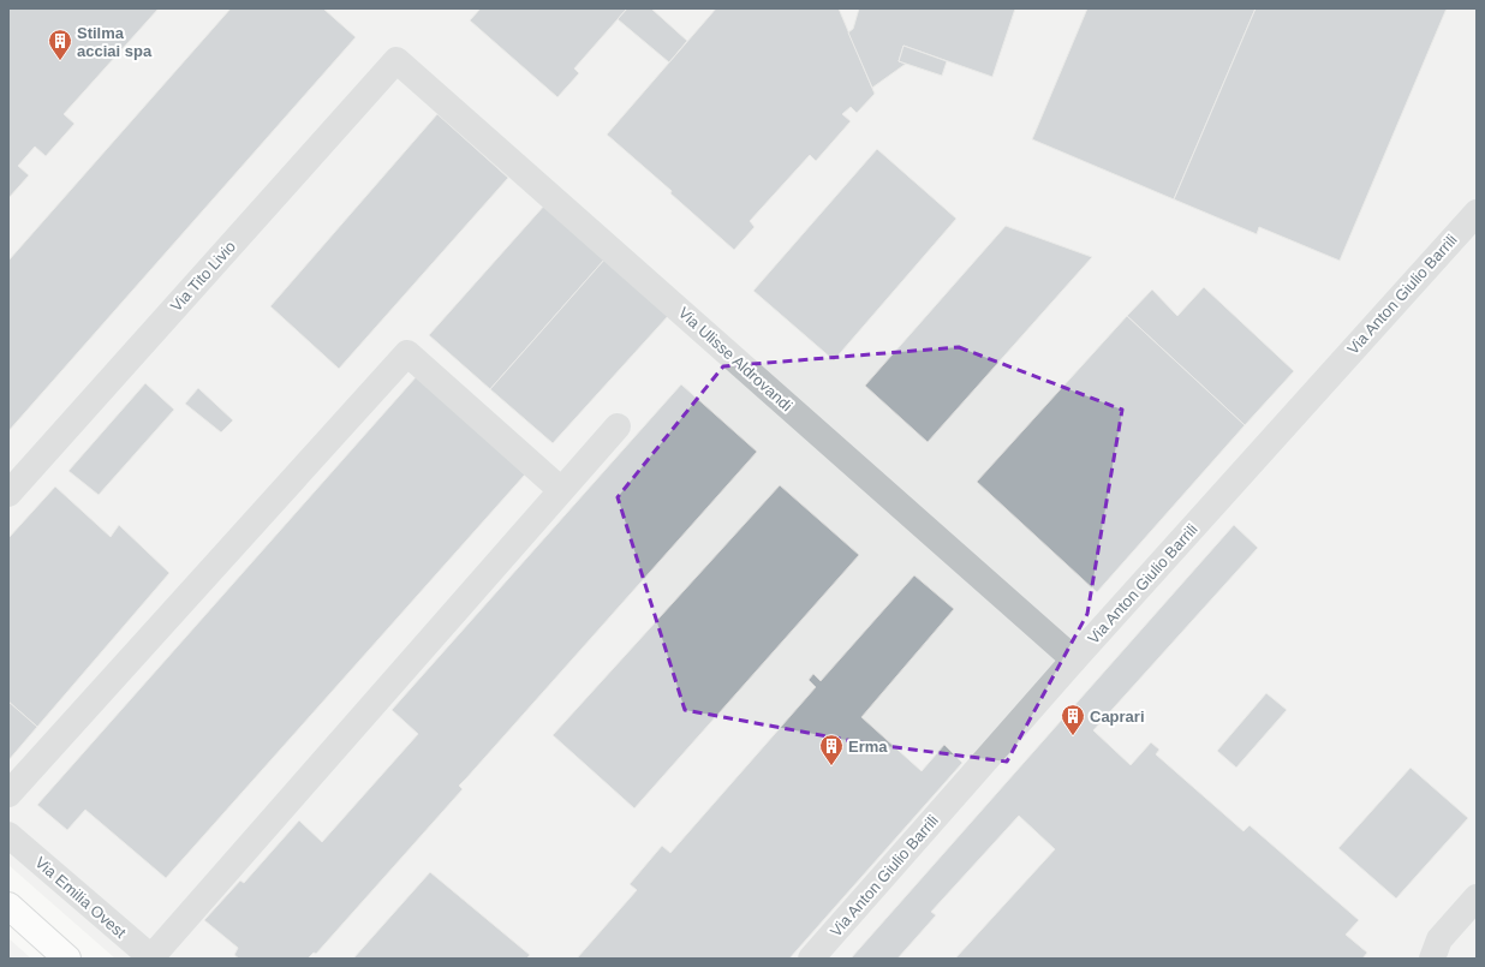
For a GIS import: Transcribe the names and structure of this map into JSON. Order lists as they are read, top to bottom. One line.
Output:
{"streets":{"street":["Via Tito Livio","Via Anton Giulio Barrili","Via Ulisse Aldrovandi","Via Emilia Ovest"]},"crossings":[["Via Tito Livio","Via Ulisse Aldrovandi"],["Via Anton Giulio Barrili","Via Ulisse Aldrovandi"]],"places":{"building":["Stilma acciai spa","Caprari","Erma"]}}
